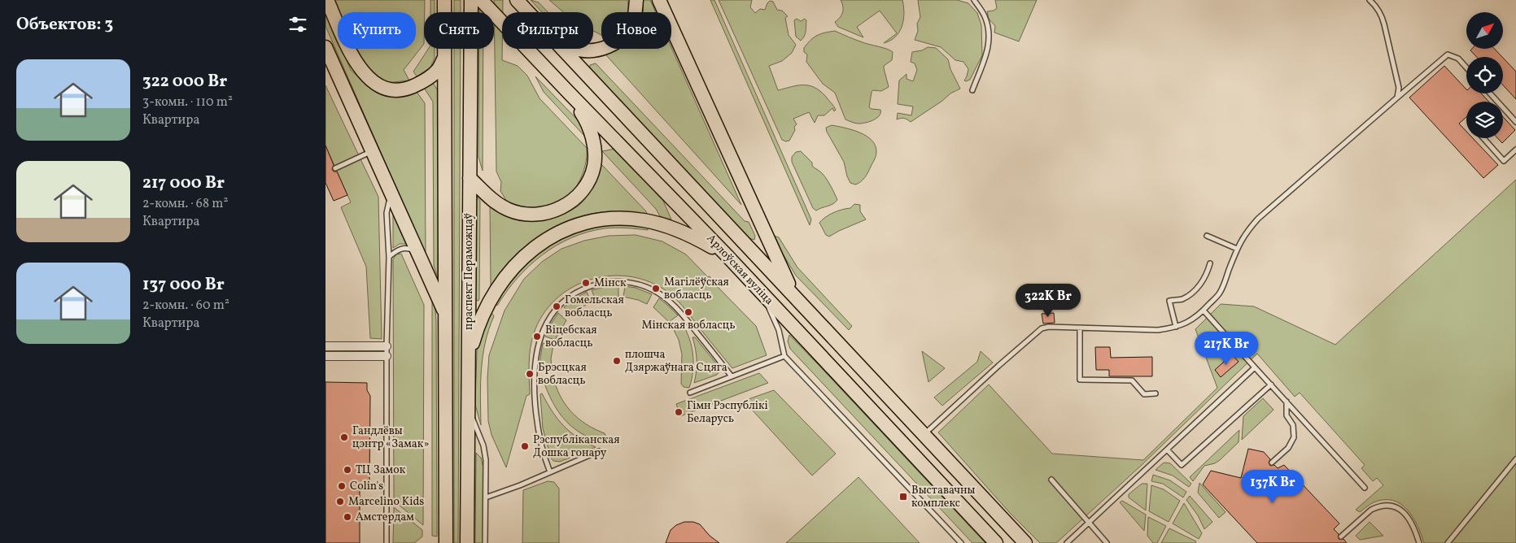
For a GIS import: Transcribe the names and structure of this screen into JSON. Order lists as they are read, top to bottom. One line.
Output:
{"streets":{"main road":["Арлоўская вуліца","праспект Пераможцаў"]},"places":{"other":["Мінск","Магілёўская вобласць","Гомельская вобласць","Мінская вобласць","Віцебская вобласць","плошча Дзяржаўнага Сцяга","Брэсцкая вобласць","Гімн Рэспублікі Беларусь","Гандлёвы цэнтр «Замак»","Рэспубліканская Дошка гонару","ТЦ Замок","Colin's","Marcelino Kids","Амстердам"],"transit":["Выставачны комплекс"]},"north":"top right","page":{"heading":"Объектов: 3","chip":["Купить","Снять","Фильтры","Новое"],"list":[{"name":"322 000 Br","note":"3-комн. · 110 m² · Квартира"},{"name":"217 000 Br","note":"2-комн. · 68 m² · Квартира"},{"name":"137 000 Br","note":"2-комн. · 60 m² · Квартира"}],"price":["322K Br","217K Br","137K Br"]}}
